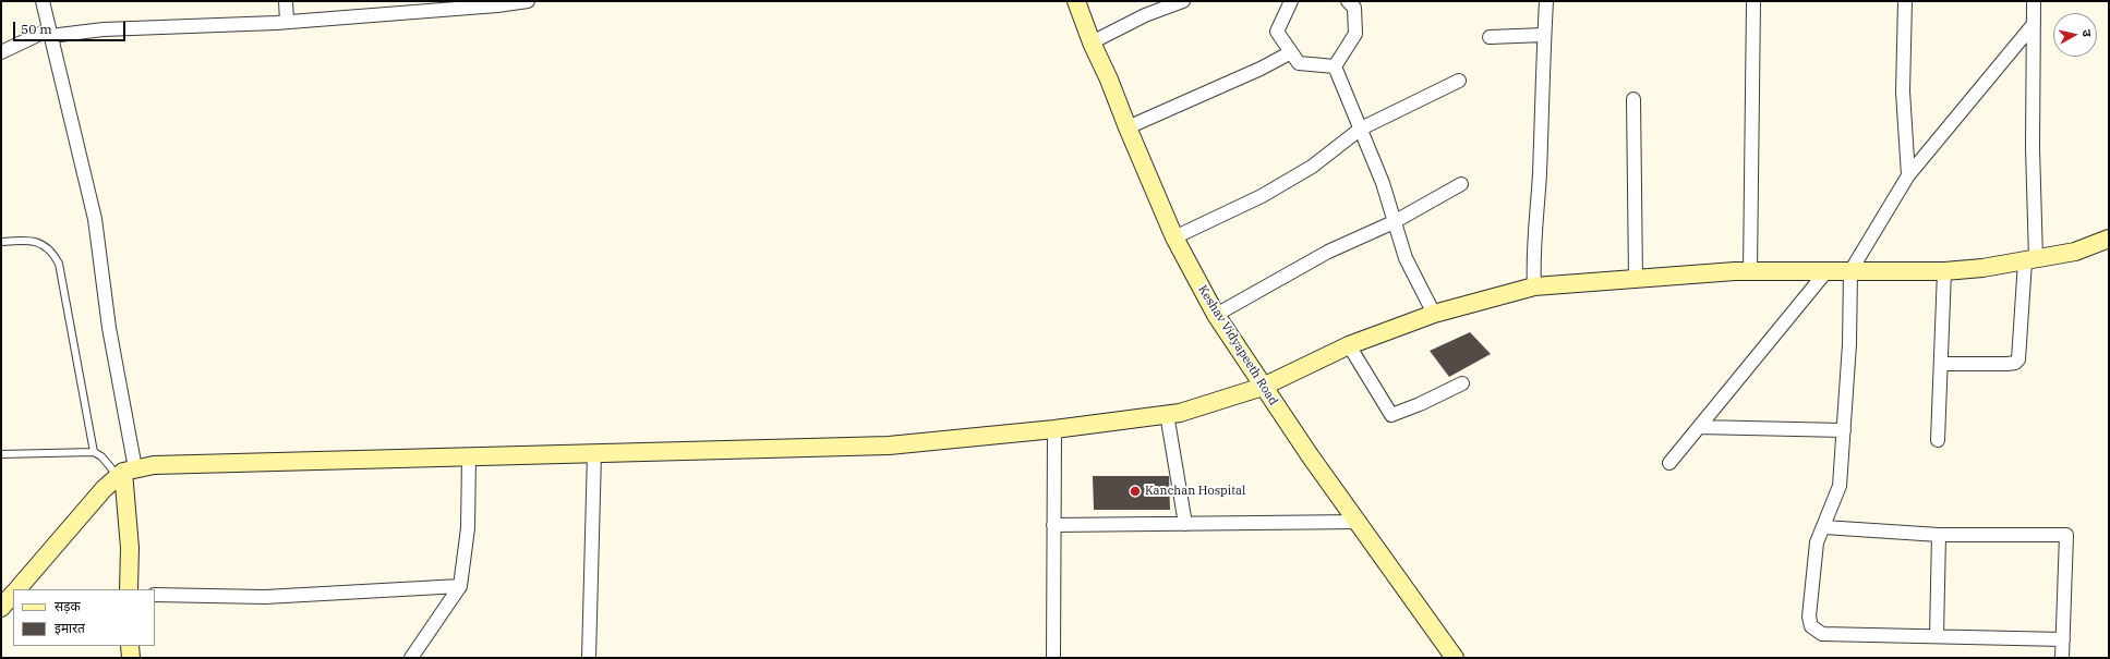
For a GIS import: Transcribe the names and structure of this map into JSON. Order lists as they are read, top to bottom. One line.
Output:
{"streets":{"street":["Keshav Vidyapeeth Road"]},"places":["Kanchan Hospital"],"legend":["सड़क","इमारत"],"scale_bar":"50 m","north":"right"}
